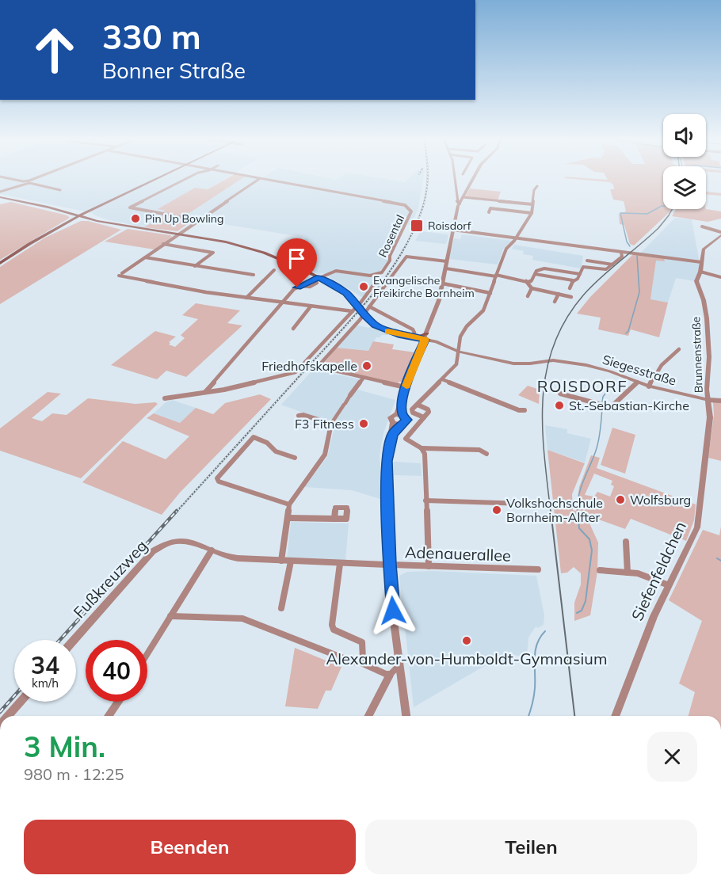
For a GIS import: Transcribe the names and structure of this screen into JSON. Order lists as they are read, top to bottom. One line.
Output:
{"streets":{"street":["Rosental","Brunnenstraße","Siegesstraße","Adenauerallee","Siefenfeldchen","Fußkreuzweg"]},"crossings":[["Brunnenstraße","Siegesstraße"],["Brunnenstraße","Siefenfeldchen"],["Siegesstraße","Siefenfeldchen"],["Adenauerallee","Fußkreuzweg"]],"districts":["ROISDORF"],"places":{"other":["Pin Up Bowling","Evangelische Freikirche Bornheim","Friedhofskapelle","St.-Sebastian-Kirche","F3 Fitness","Wolfsburg","Volkshochschule Bornheim-Alfter","Alexander-von-Humboldt-Gymnasium"],"transit":["Roisdorf"]},"page":{"turn":["330 m","Bonner Straße"],"speed":"34 km/h","limit":"40","heading":["3 Min.","980 m · 12:25"],"buttons":["Beenden","Teilen"]}}
